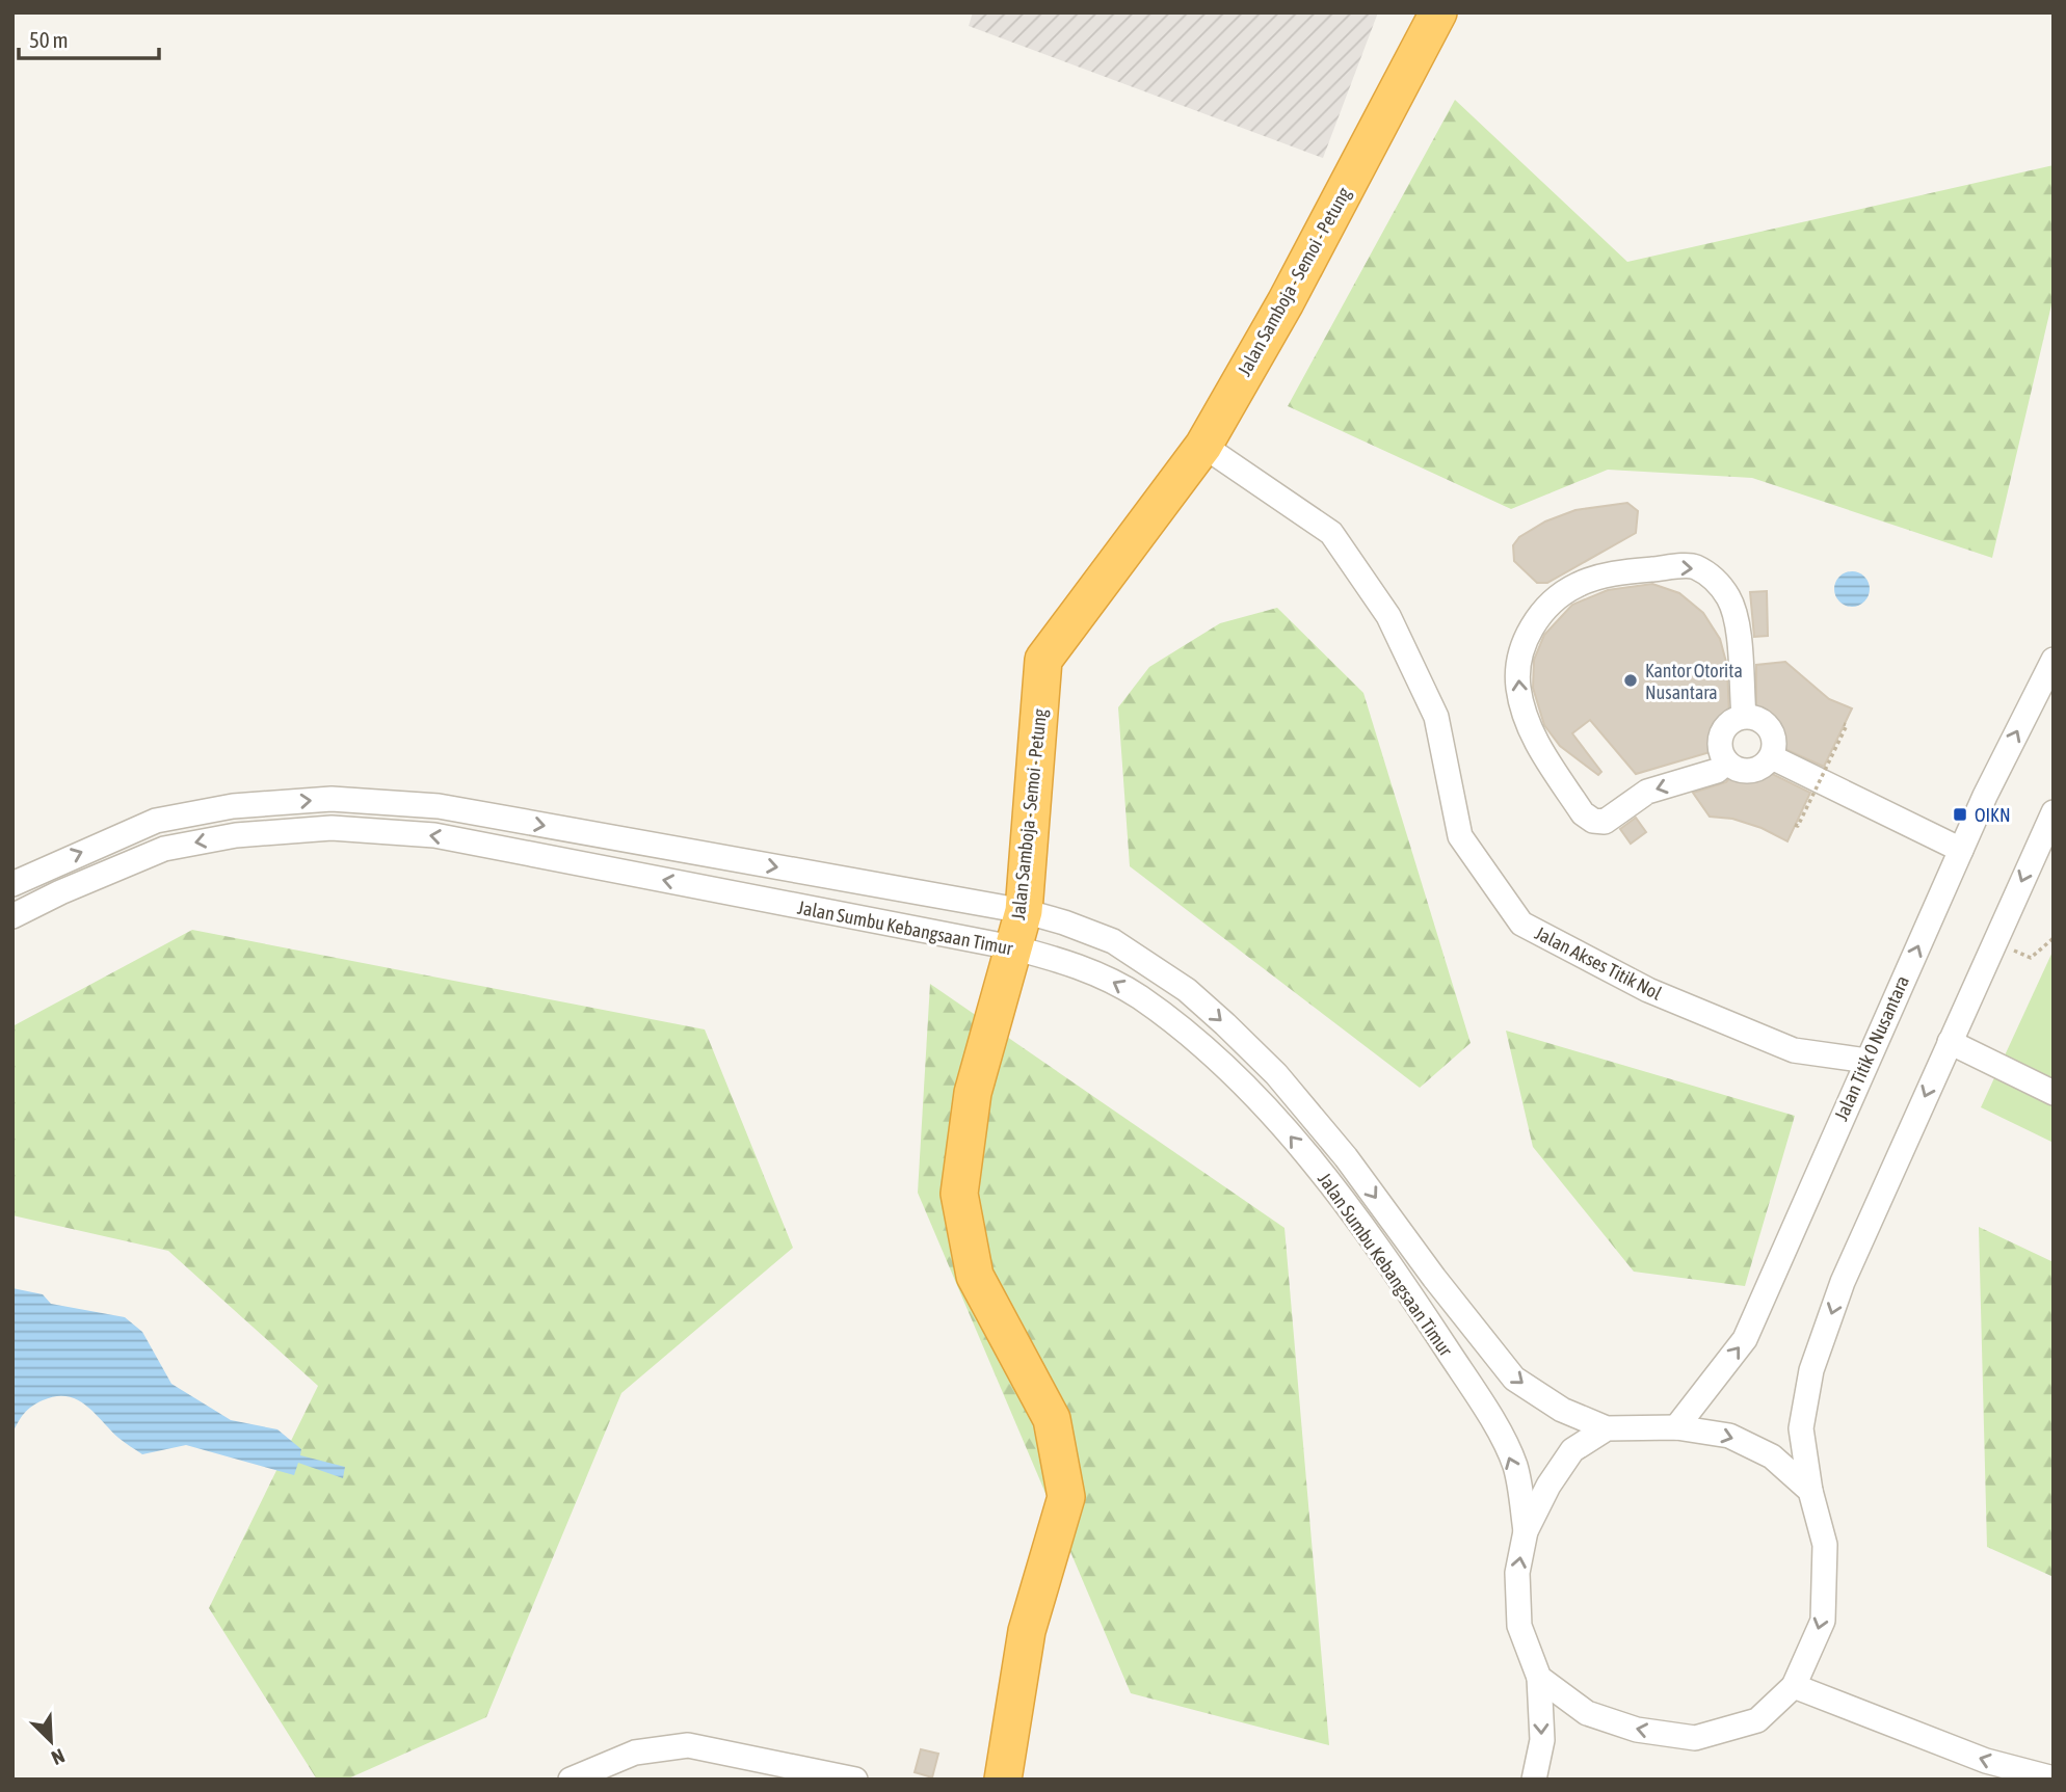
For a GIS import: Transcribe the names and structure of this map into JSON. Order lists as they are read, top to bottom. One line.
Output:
{"streets":{"highway":["Jalan Samboja - Semoi - Petung"],"street":["Jalan Sumbu Kebangsaan Timur","Jalan Akses Titik Nol","Jalan Titik 0 Nusantara"]},"crossings":[["Jalan Samboja - Semoi - Petung","Jalan Sumbu Kebangsaan Timur"],["Jalan Samboja - Semoi - Petung","Jalan Akses Titik Nol"],["Jalan Sumbu Kebangsaan Timur","Jalan Titik 0 Nusantara"],["Jalan Akses Titik Nol","Jalan Titik 0 Nusantara"]],"places":{"other":["Kantor Otorita Nusantara"],"transit":["OIKN"]},"scale_bar":"50 m","north":"bottom right"}
